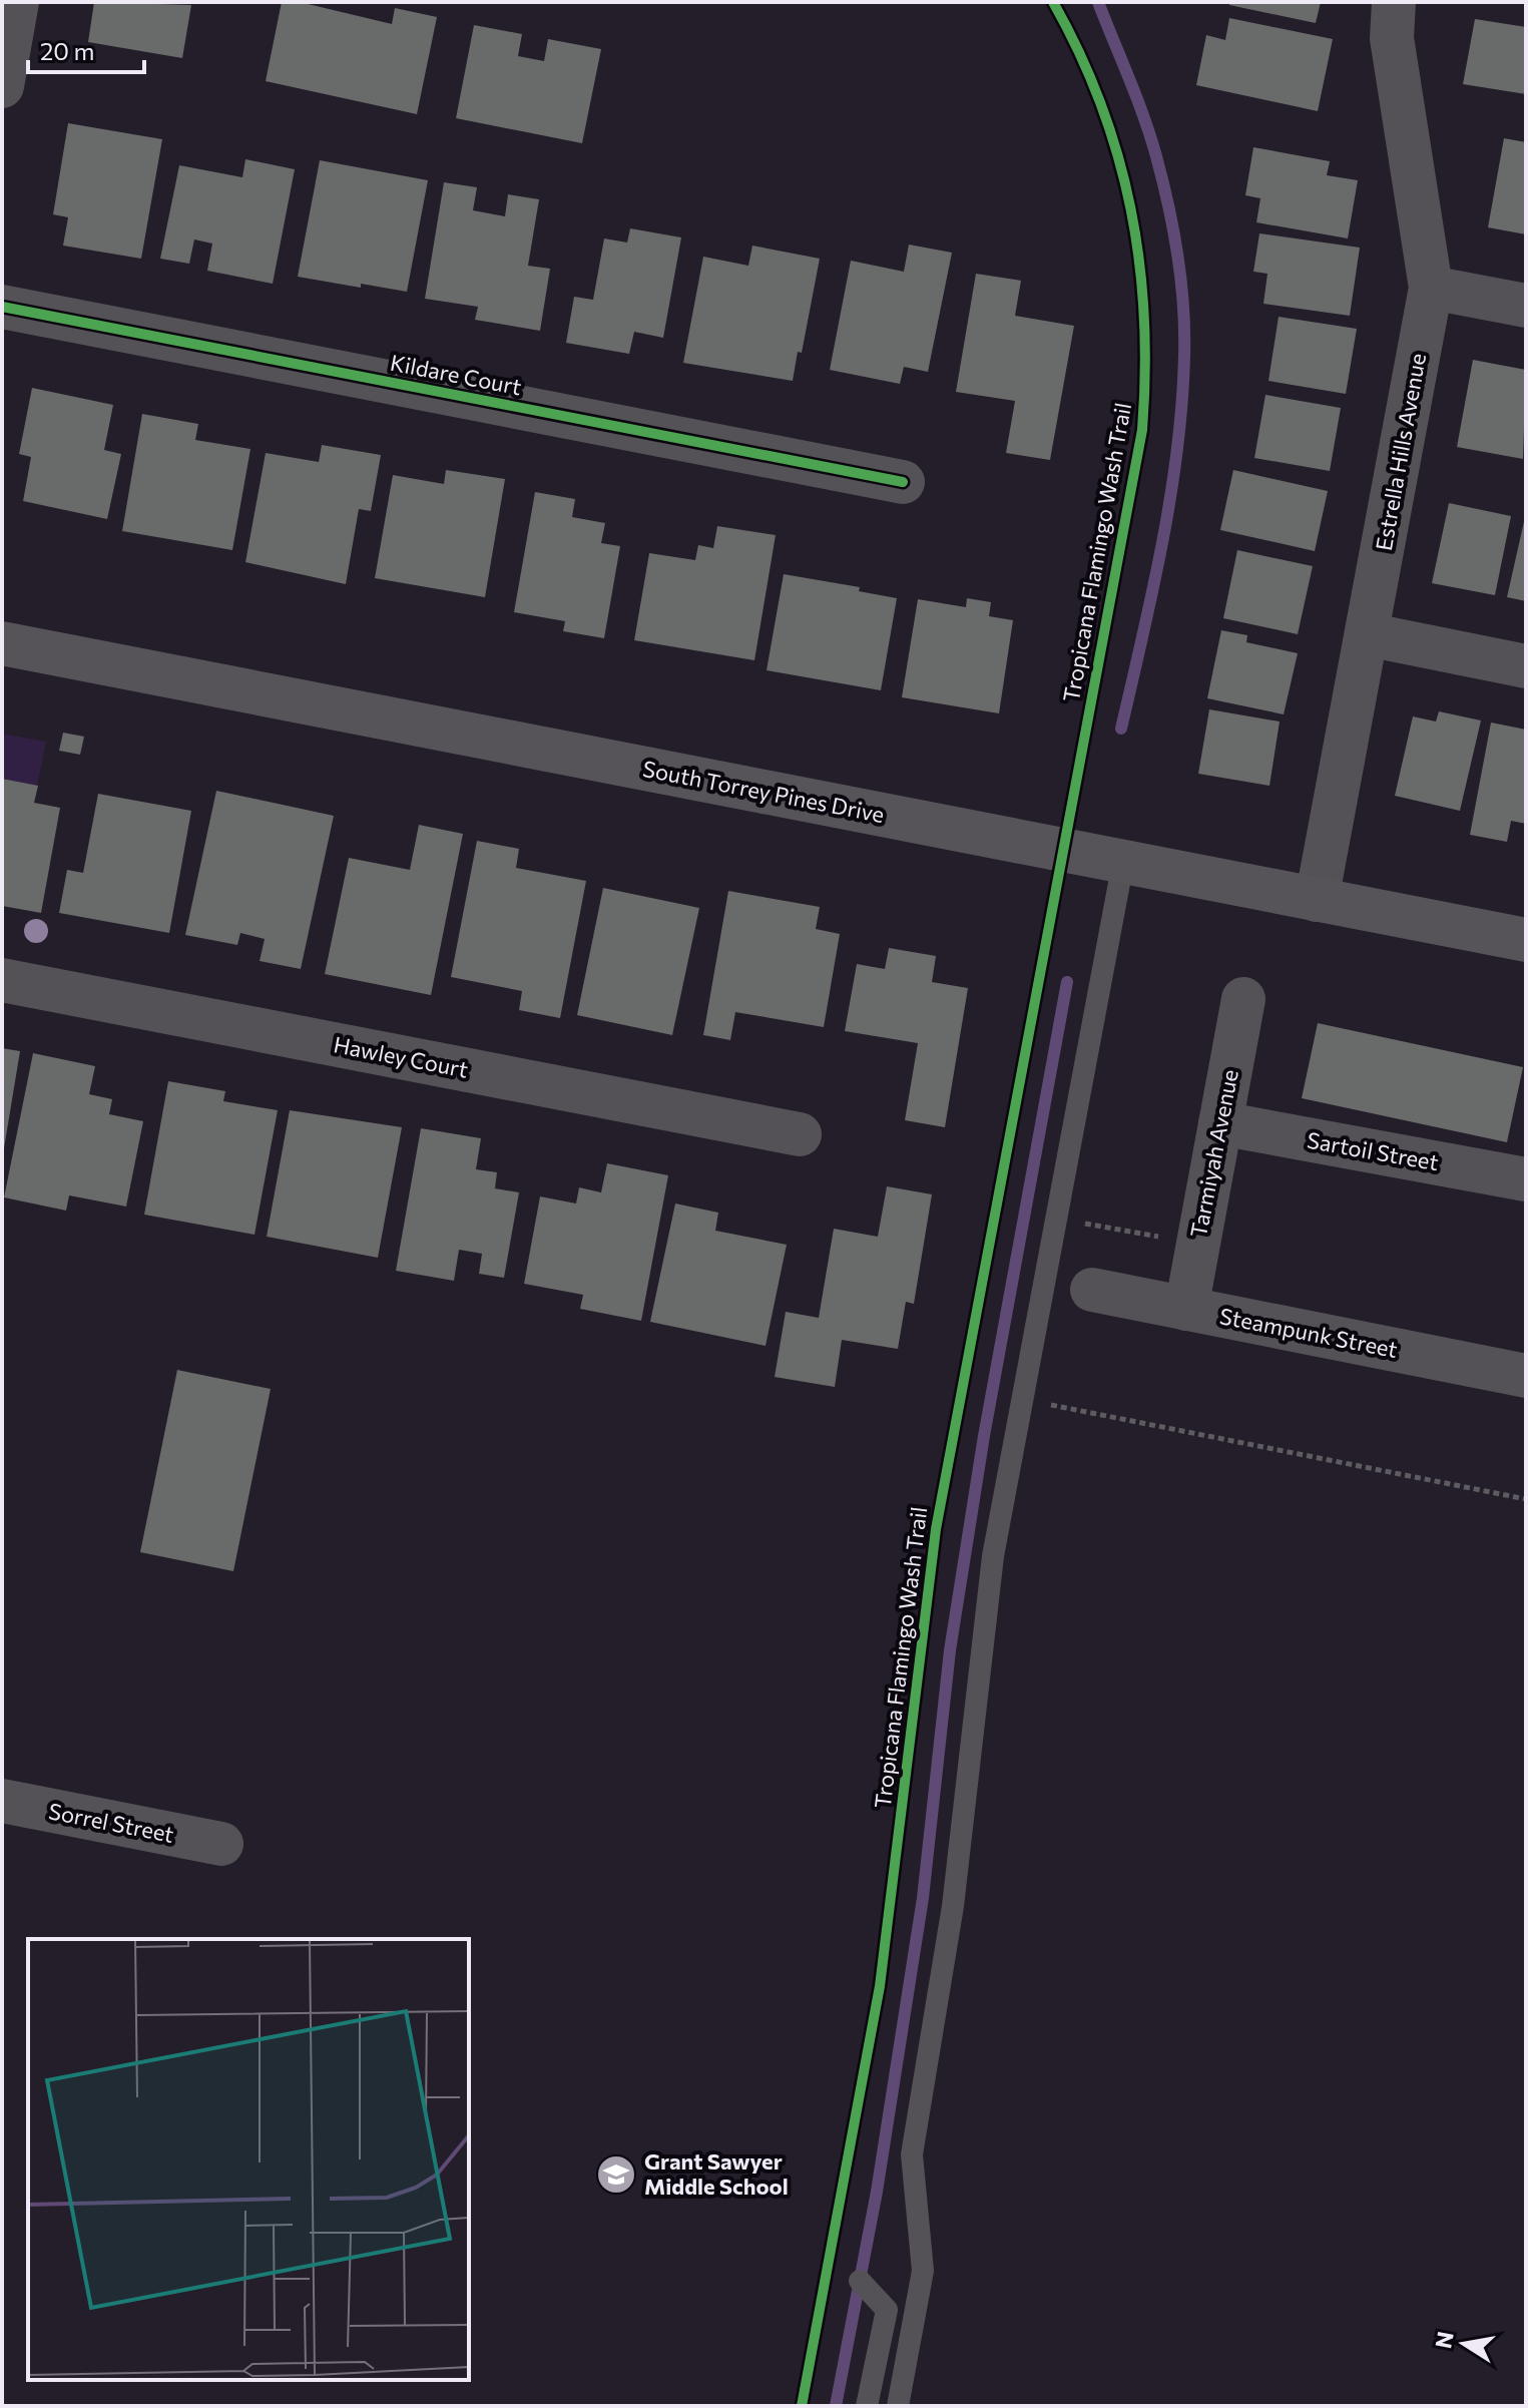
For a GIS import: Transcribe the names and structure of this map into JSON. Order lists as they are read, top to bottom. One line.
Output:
{"streets":{"main road":["South Torrey Pines Drive"],"street":["Kildare Court","Estrella Hills Avenue","Hawley Court","Sartoil Street","Tarmiyah Avenue","Steampunk Street","Sorrel Street"],"cycle path":["Tropicana Flamingo Wash Trail"]},"crossings":[["Estrella Hills Avenue","South Torrey Pines Drive"],["Sartoil Street","Tarmiyah Avenue"],["Tarmiyah Avenue","Steampunk Street"]],"places":{"school or university":["Grant Sawyer Middle School"]},"scale_bar":"20 m","north":"left"}
